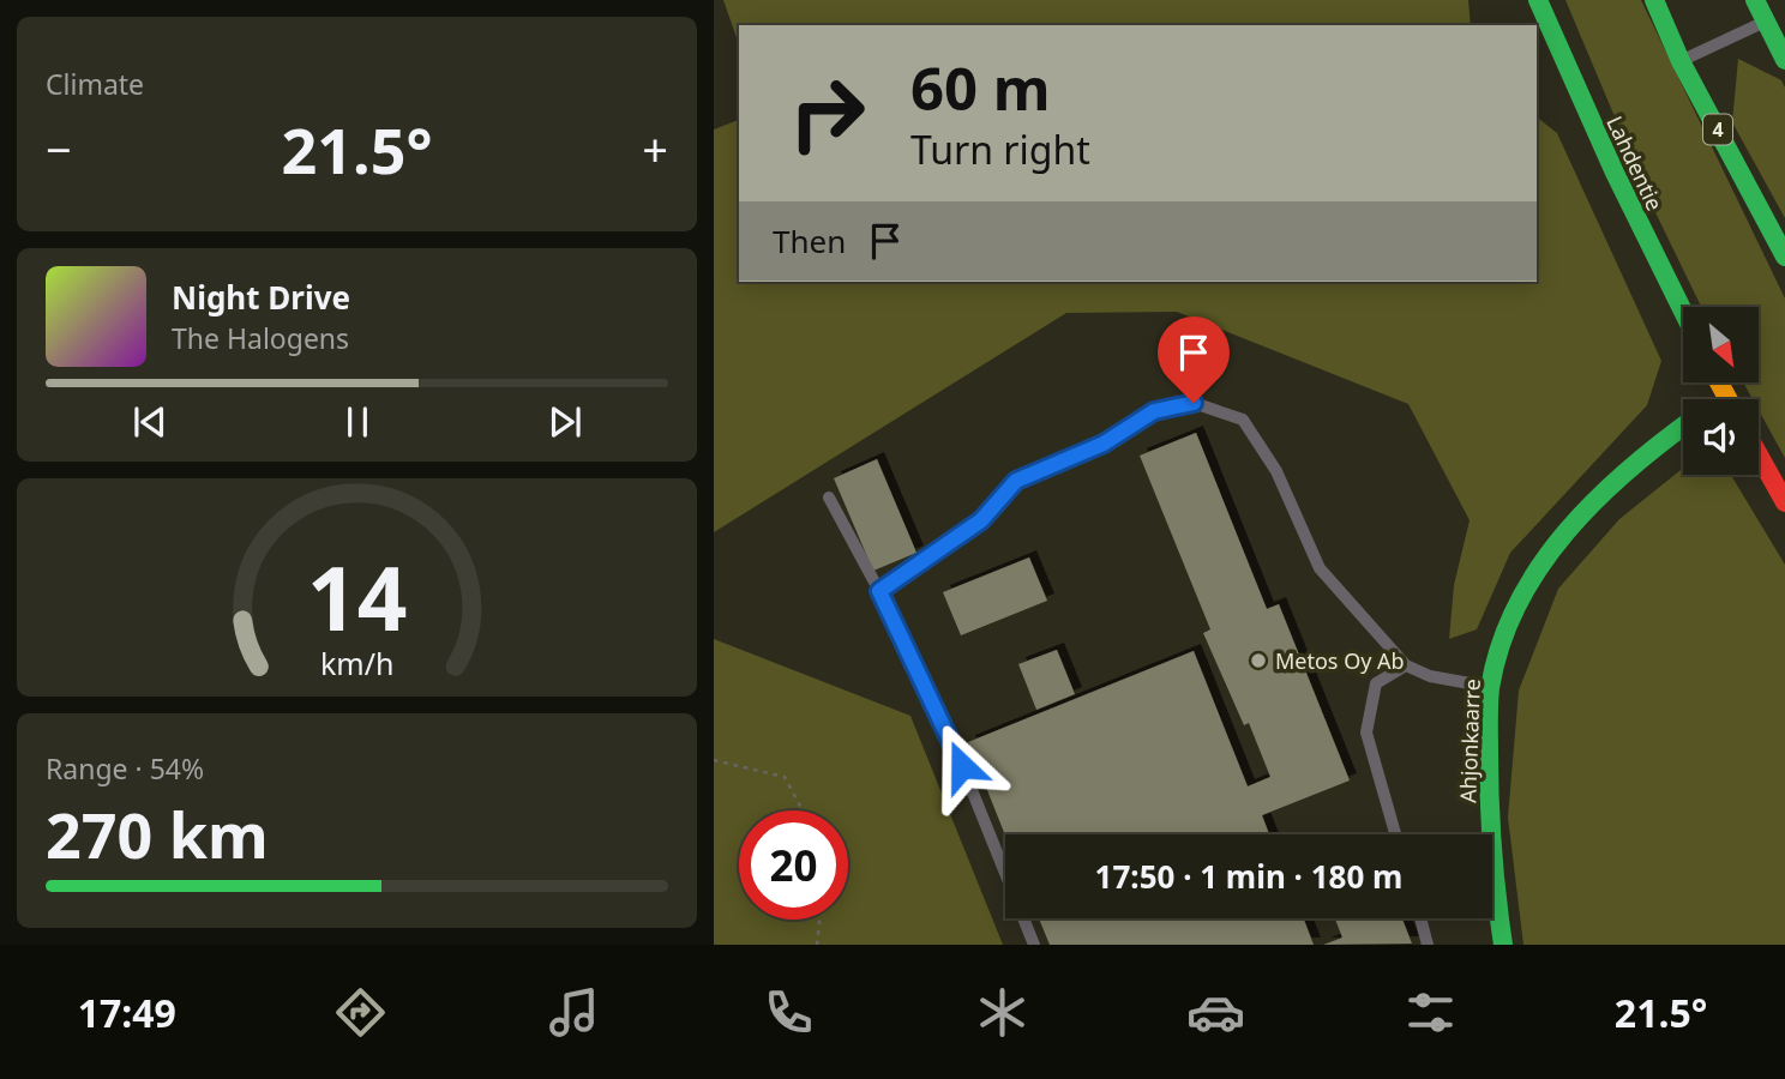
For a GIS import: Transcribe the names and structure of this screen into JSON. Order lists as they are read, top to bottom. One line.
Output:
{"streets":{"main road":["4","Lahdentie","Ahjonkaarre"]},"places":["Metos Oy Ab"],"north":"bottom right","page":{"tile":["Climate",["Range · 54%","270 km"]],"turn":["60 m","Turn right"],"heat":["−","21.5°","+"],"then":"Then","song":["Night Drive","The Halogens"],"limit":"20","trip":"17:50 · 1 min · 180 m","tabs":["17:49","21.5°"],"gauge":["14","km/h"]}}
